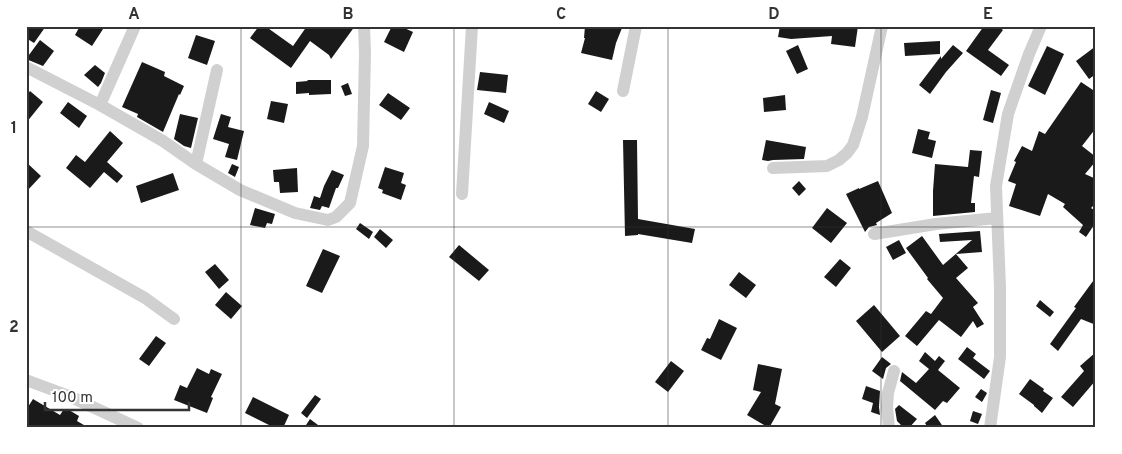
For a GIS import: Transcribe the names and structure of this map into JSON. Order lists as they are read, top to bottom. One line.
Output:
{"scale_bar":"100 m","grid":{"columns":["A","B","C","D","E"],"rows":["1","2"]}}
